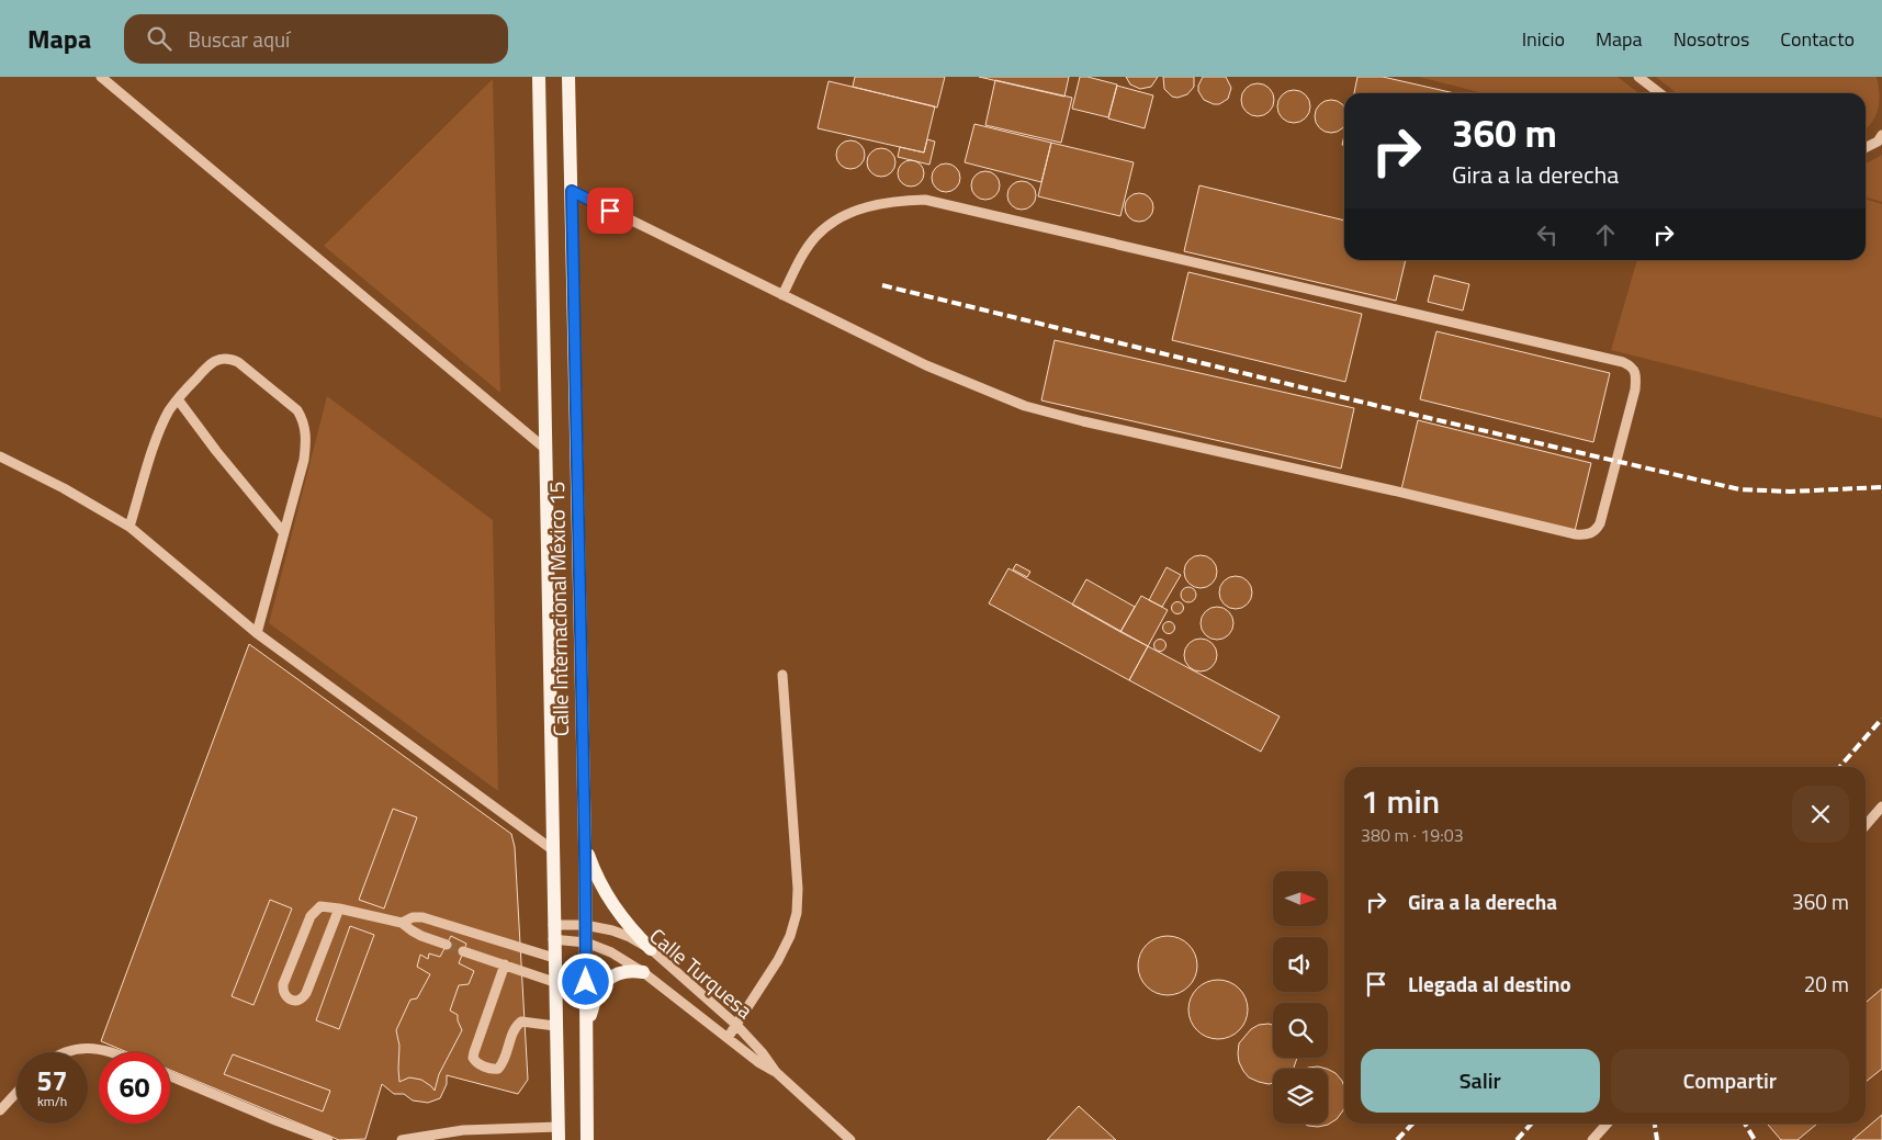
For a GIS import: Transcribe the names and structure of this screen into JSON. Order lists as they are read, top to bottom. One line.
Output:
{"streets":{"main road":["Calle Internacional México 15"],"street":["Calle Turquesa"]},"crossings":[["Calle Internacional México 15","Calle Turquesa"]],"north":"right","page":{"header":"Mapa","search":"Buscar aquí","nav":["Inicio","Mapa","Nosotros","Contacto"],"turn":["360 m","Gira a la derecha"],"heading":["1 min","380 m · 19:03"],"list":[{"name":"Gira a la derecha","value":"360 m"},{"name":"Llegada al destino","value":"20 m"}],"buttons":["Salir","Compartir"],"speed":"57 km/h","limit":"60"}}
